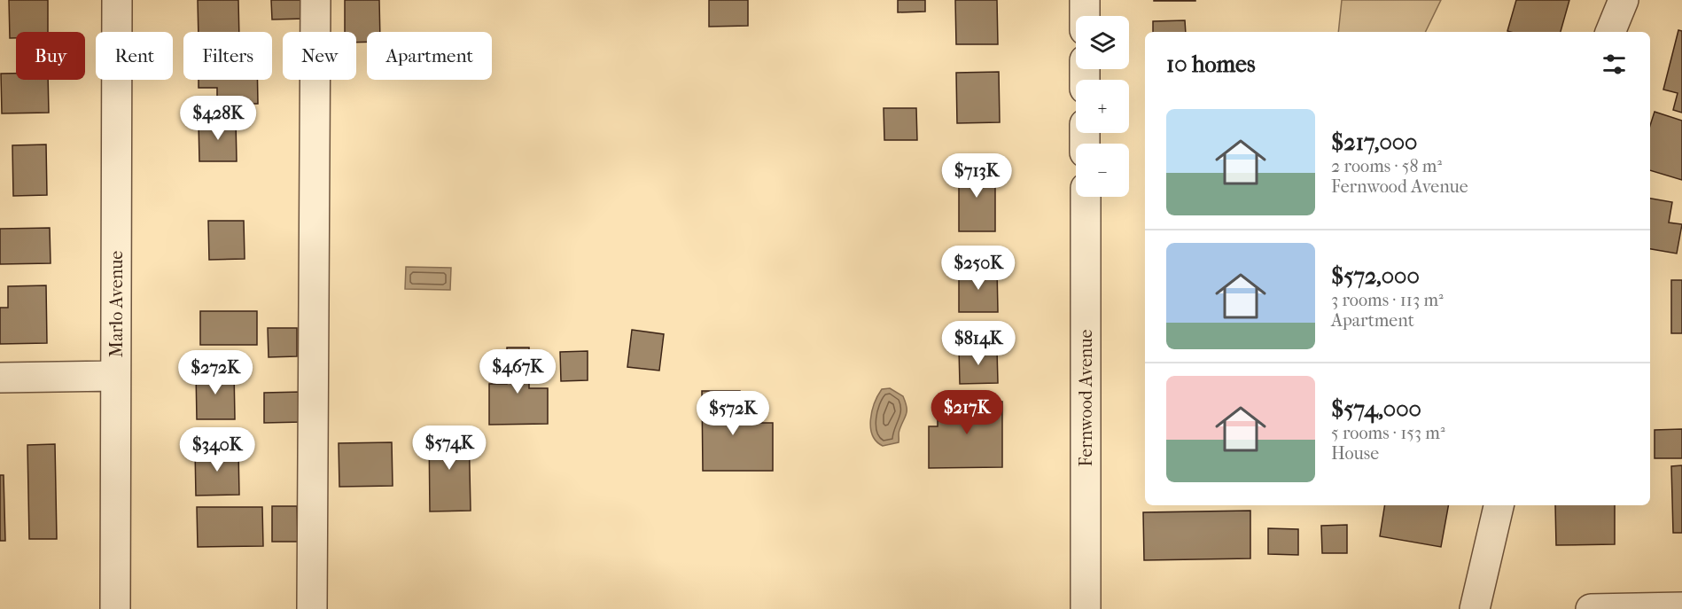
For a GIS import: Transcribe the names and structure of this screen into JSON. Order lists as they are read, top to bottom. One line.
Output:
{"streets":{"street":["Marlo Avenue","Fernwood Avenue"]},"page":{"map_buttons":["+","−"],"chip":["Buy","Rent","Filters","New","Apartment"],"heading":"10 homes","price":["$428K","$713K","$250K","$814K","$467K","$272K","$217K","$572K","$574K","$340K"],"list":[{"name":"$217,000","note":"2 rooms · 58 m² · Fernwood Avenue"},{"name":"$572,000","note":"3 rooms · 113 m² · Apartment"},{"name":"$574,000","note":"5 rooms · 153 m² · House"}]}}
